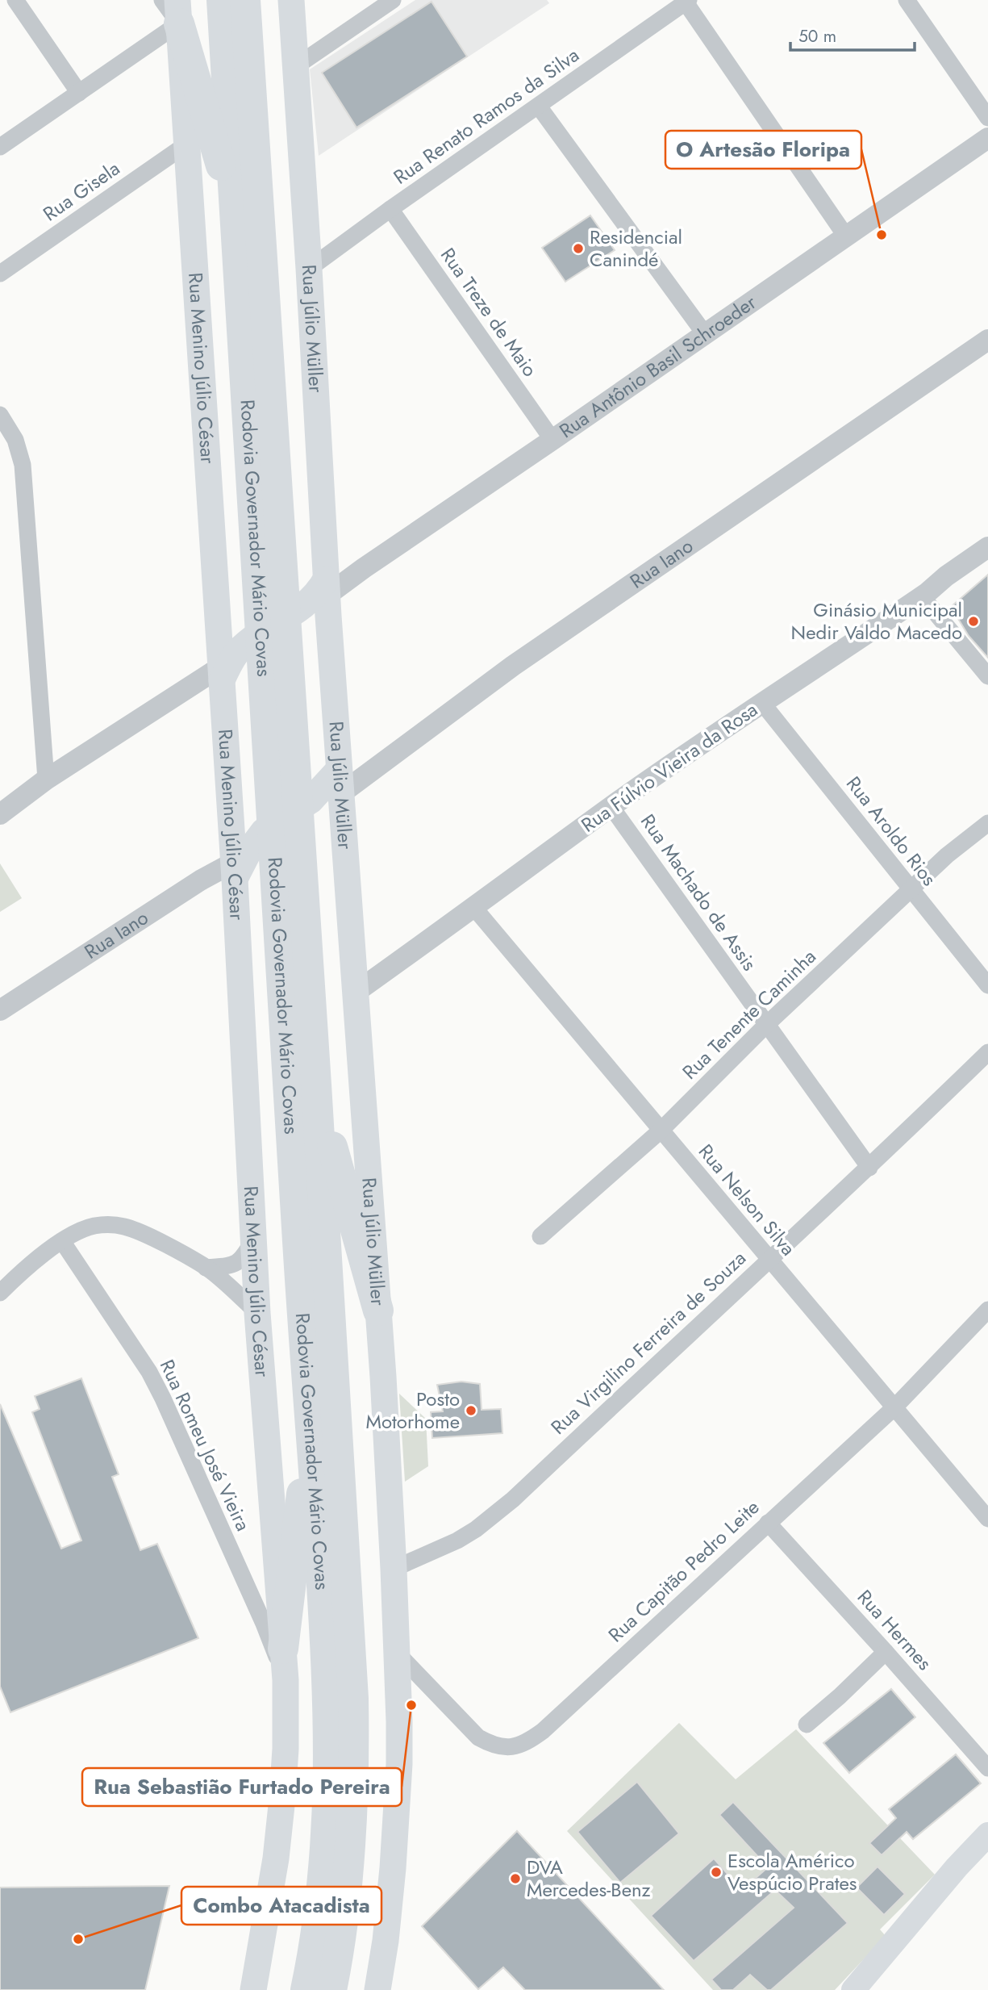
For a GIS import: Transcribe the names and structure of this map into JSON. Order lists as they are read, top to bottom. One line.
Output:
{"streets":{"highway":["Rodovia Governador Mário Covas"],"main road":["Rua Júlio Müller","Rua Antônio Basil Schroeder","Rua Menino Júlio César","Rua Iano"],"street":["Rua Renato Ramos da Silva","Rua Gisela","Rua Treze de Maio","Rua Fúlvio Vieira da Rosa","Rua Aroldo Rios","Rua Machado de Assis","Rua Tenente Caminha","Rua Nelson Silva","Rua Virgilino Ferreira de Souza","Rua Romeu José Vieira","Rua Capitão Pedro Leite","Rua Hermes"]},"crossings":[["Rua Renato Ramos da Silva","Rua Treze de Maio"],["Rua Renato Ramos da Silva","Rua Júlio Müller"],["Rua Gisela","Rua Menino Júlio César"],["Rua Treze de Maio","Rua Antônio Basil Schroeder"],["Rua Júlio Müller","Rua Antônio Basil Schroeder"],["Rua Júlio Müller","Rua Iano"],["Rua Júlio Müller","Rua Fúlvio Vieira da Rosa"],["Rua Júlio Müller","Rua Virgilino Ferreira de Souza"],["Rua Júlio Müller","Rua Capitão Pedro Leite"],["Rua Antônio Basil Schroeder","Rua Menino Júlio César"],["Rua Antônio Basil Schroeder","Rodovia Governador Mário Covas"],["Rua Menino Júlio César","Rua Iano"],["Rua Menino Júlio César","Rua Romeu José Vieira"],["Rodovia Governador Mário Covas","Rua Iano"],["Rua Fúlvio Vieira da Rosa","Rua Aroldo Rios"],["Rua Fúlvio Vieira da Rosa","Rua Machado de Assis"],["Rua Fúlvio Vieira da Rosa","Rua Nelson Silva"],["Rua Aroldo Rios","Rua Tenente Caminha"],["Rua Machado de Assis","Rua Tenente Caminha"],["Rua Machado de Assis","Rua Virgilino Ferreira de Souza"],["Rua Tenente Caminha","Rua Nelson Silva"],["Rua Nelson Silva","Rua Virgilino Ferreira de Souza"],["Rua Nelson Silva","Rua Capitão Pedro Leite"],["Rua Capitão Pedro Leite","Rua Hermes"]],"places":["O Artesão Floripa","Residencial Canindé","Ginásio Municipal Nedir Valdo Macedo","Posto Motorhome","Rua Sebastião Furtado Pereira","Escola Américo Vespúcio Prates","DVA Mercedes-Benz","Combo Atacadista"],"scale_bar":"50 m"}
